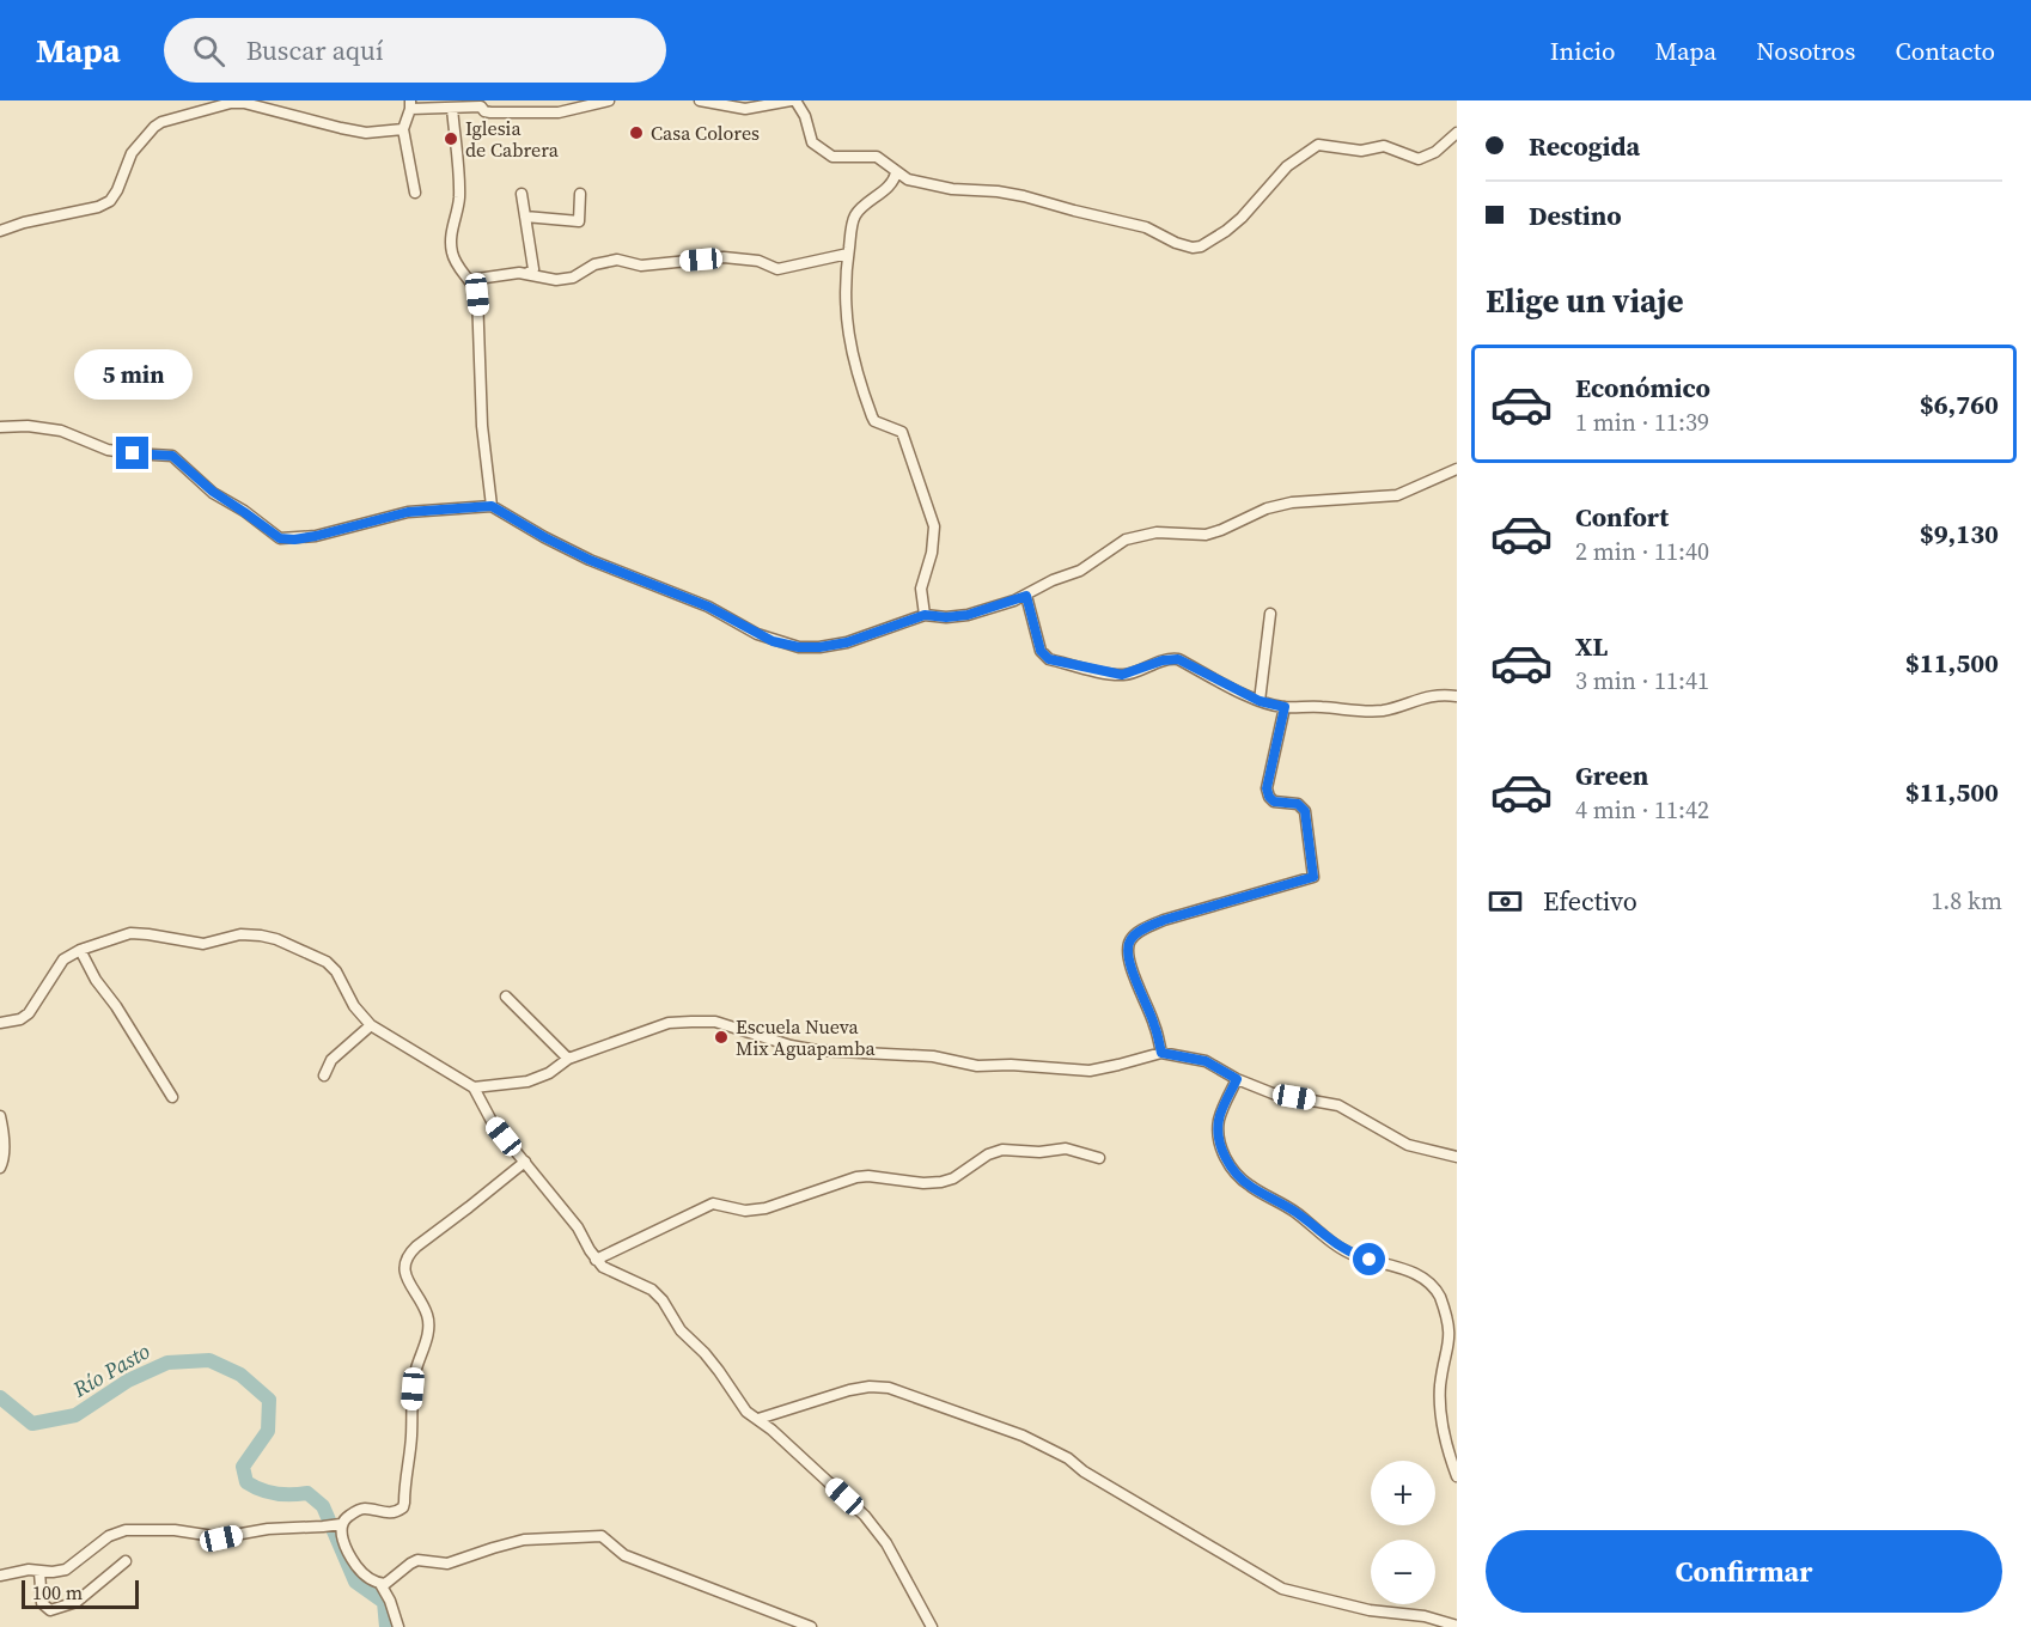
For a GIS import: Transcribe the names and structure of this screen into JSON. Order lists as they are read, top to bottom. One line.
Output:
{"water":["Río Pasto"],"places":["Casa Colores","Iglesia de Cabrera","Escuela Nueva Mix Aguapamba"],"scale_bar":"100 m","page":{"header":"Mapa","search":"Buscar aquí","nav":["Inicio","Mapa","Nosotros","Contacto"],"banner":["Recogida","Destino"],"heading":"Elige un viaje","list":[{"name":"Económico","note":"1 min · 11:39","value":"$6,760"},{"name":"Confort","note":"2 min · 11:40","value":"$9,130"},{"name":"XL","note":"3 min · 11:41","value":"$11,500"},{"name":"Green","note":"4 min · 11:42","value":"$11,500"}],"bubble":"5 min","pay":["Efectivo","1.8 km"],"map_buttons":["+","−"],"buttons":"Confirmar","scale":"100 m"}}
